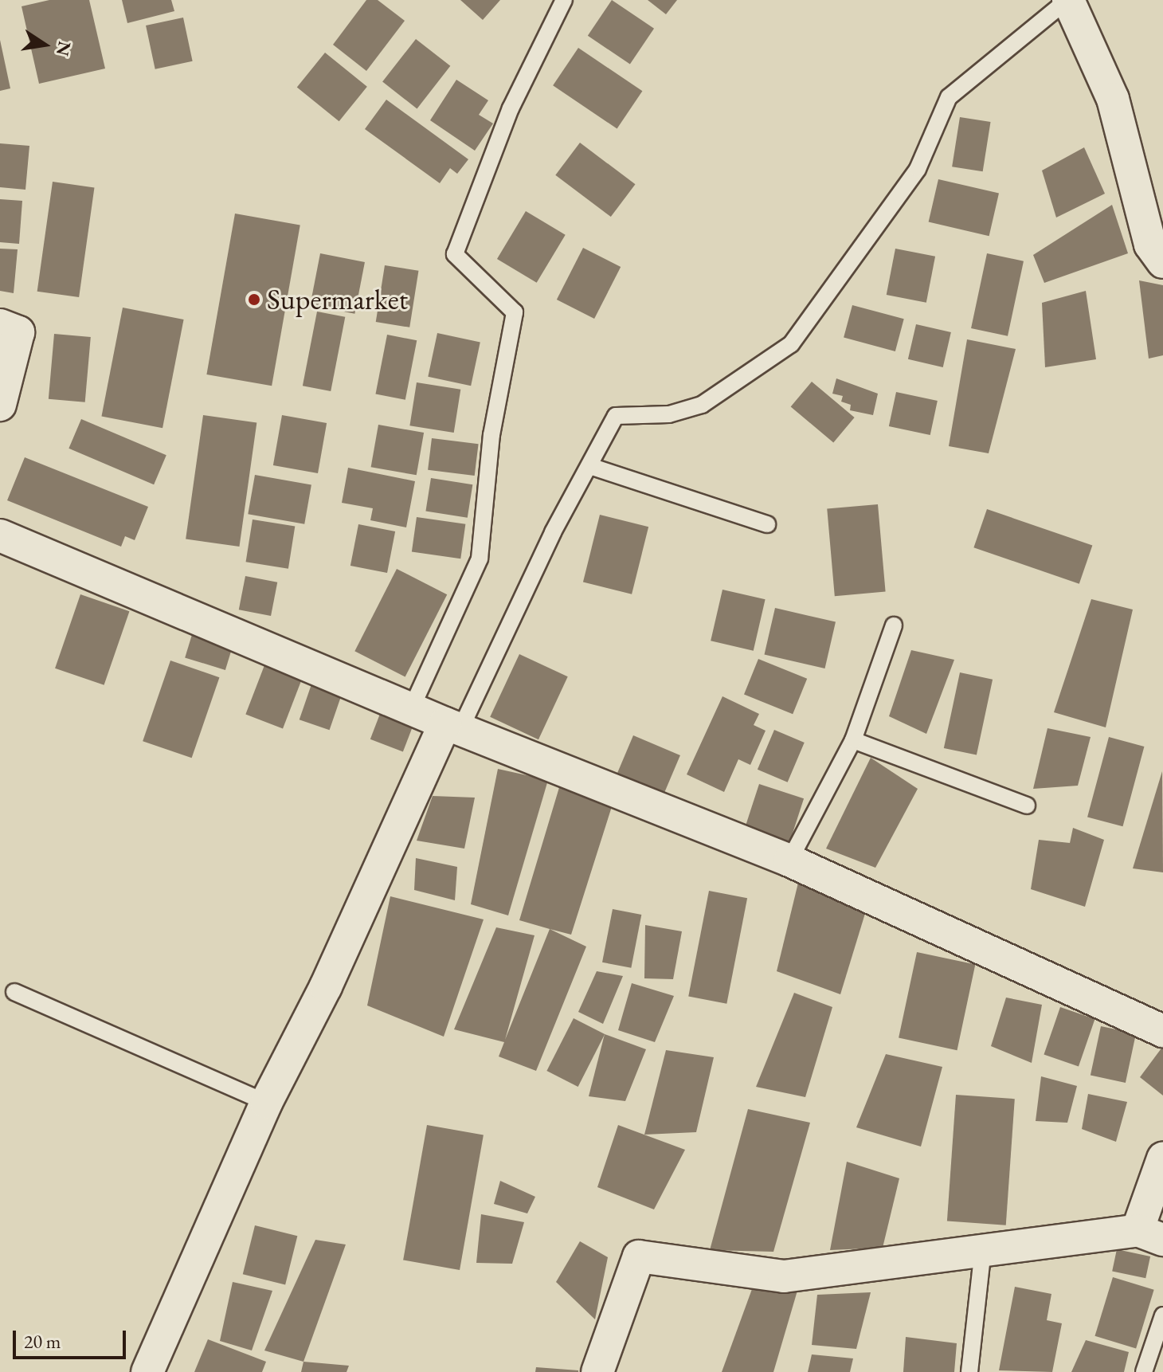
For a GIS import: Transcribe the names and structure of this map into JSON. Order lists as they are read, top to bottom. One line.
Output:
{"places":["Supermarket"],"scale_bar":"20 m","north":"right"}
